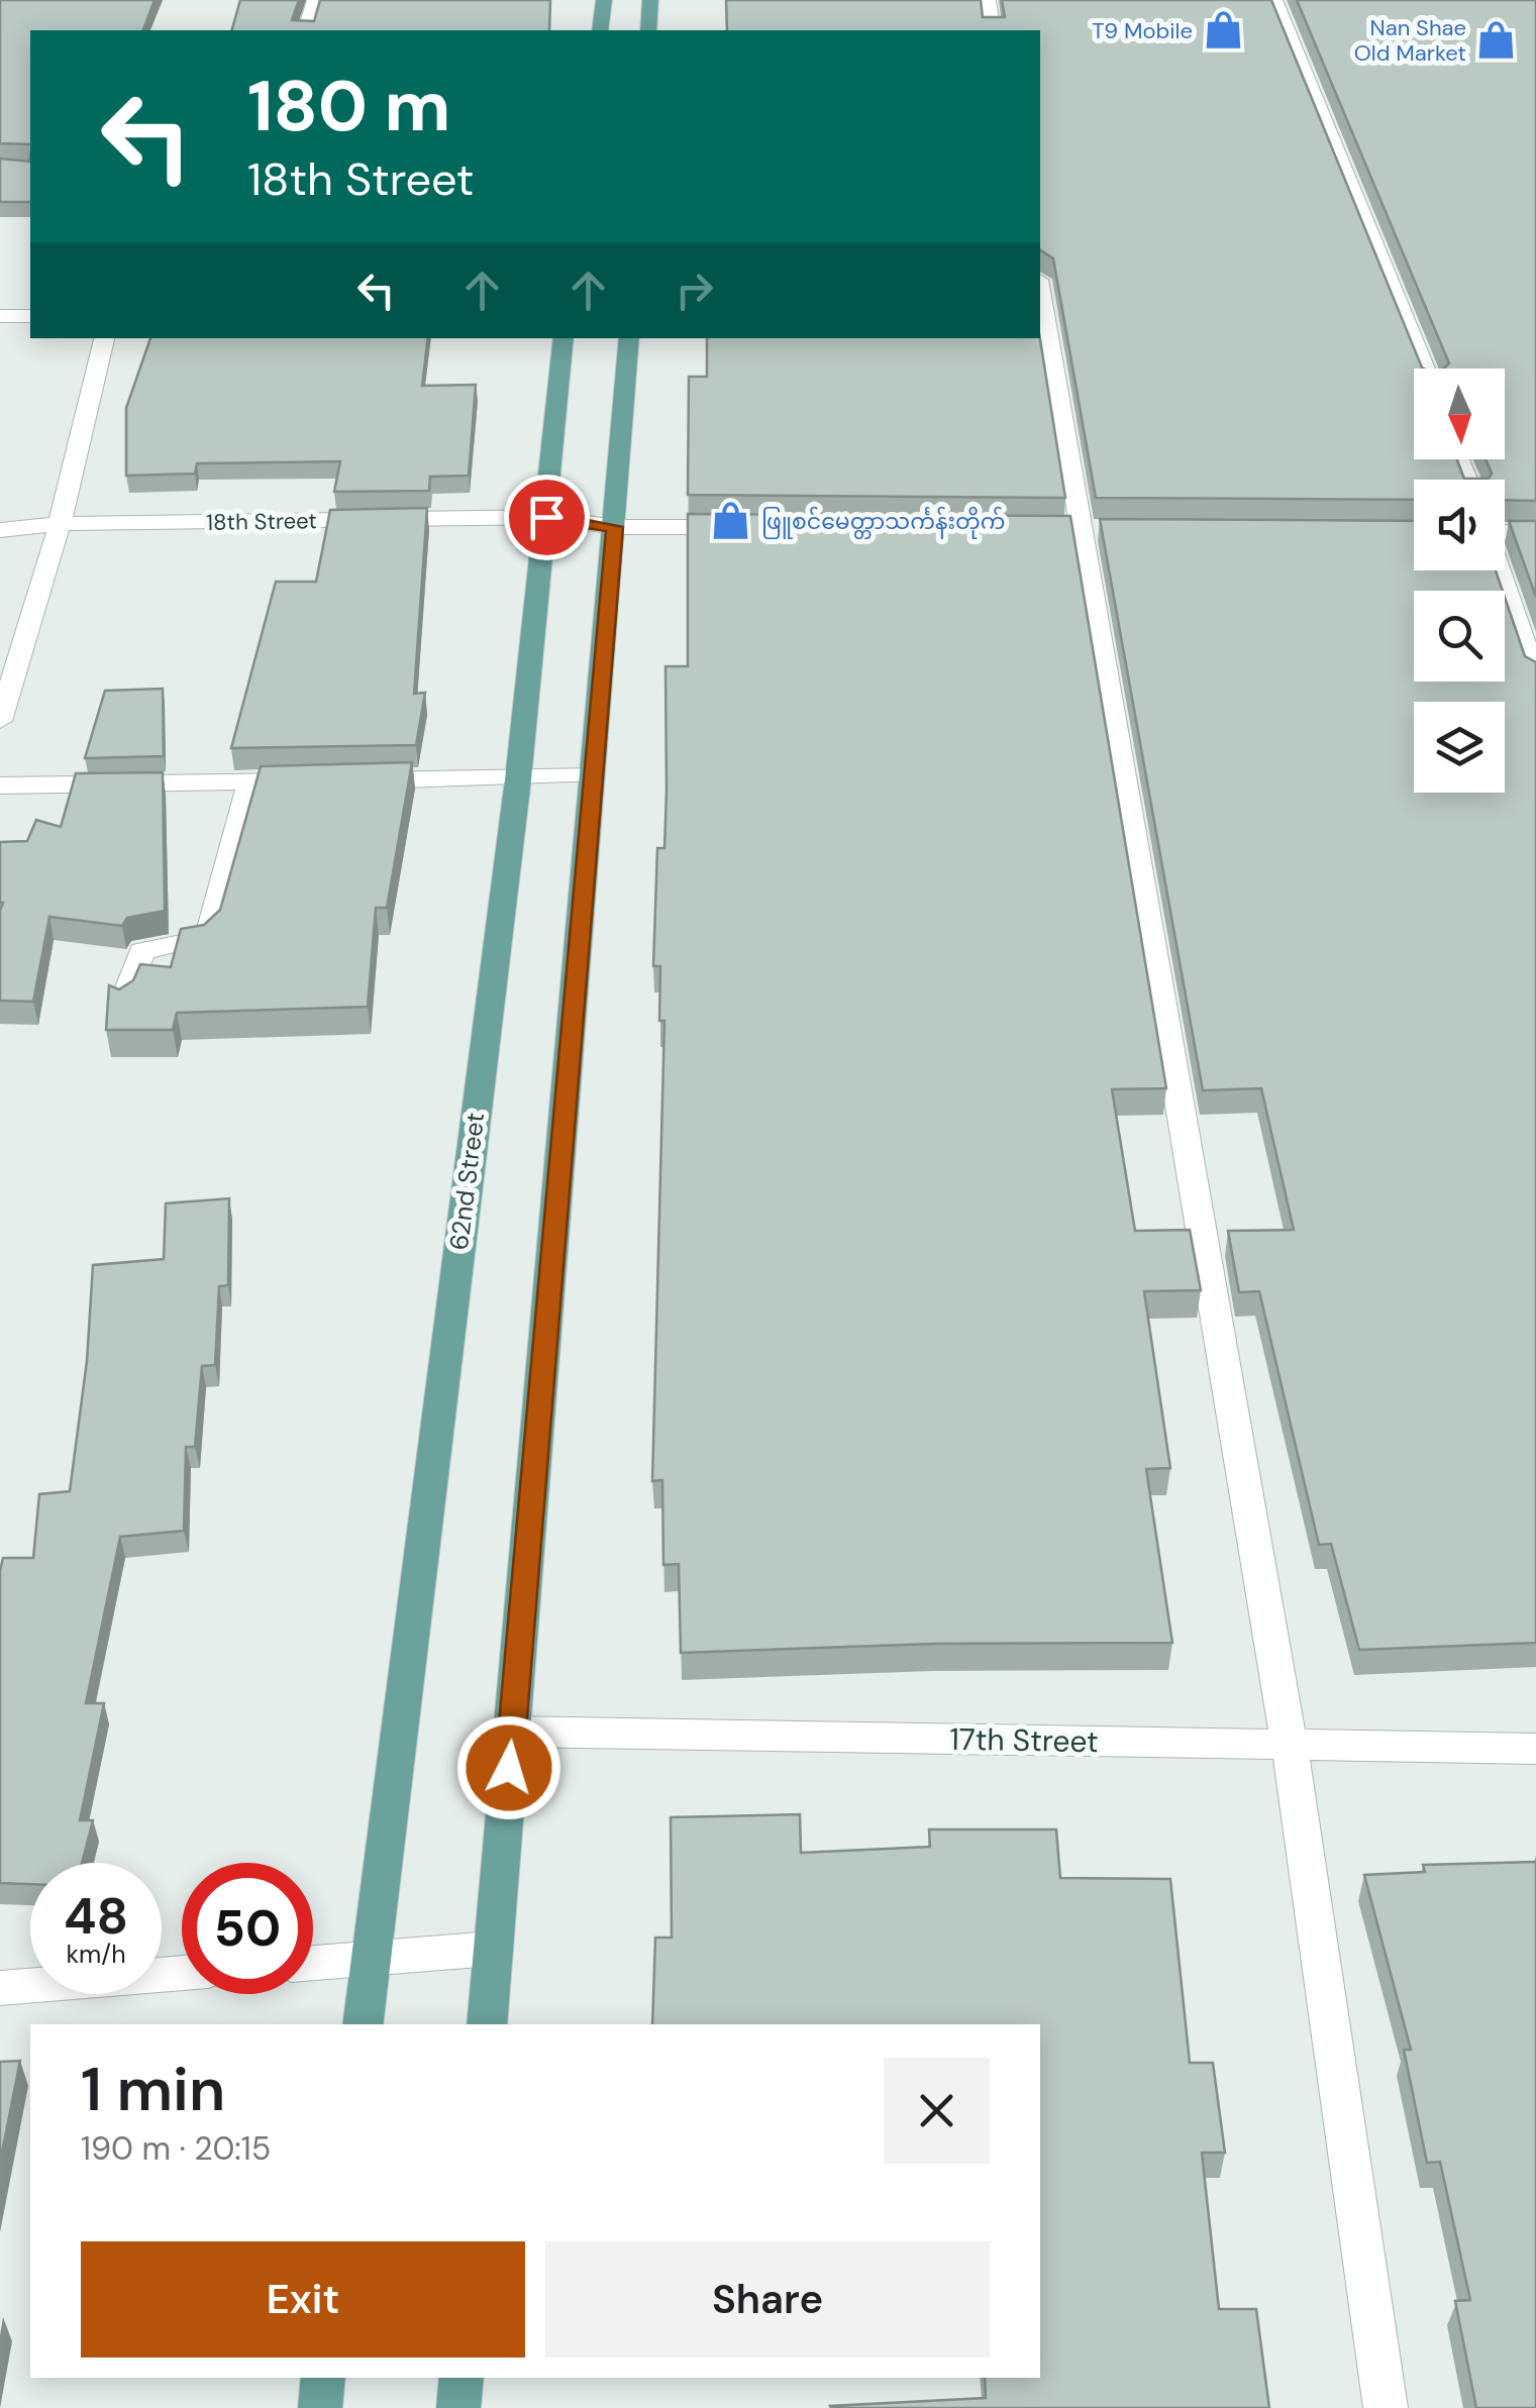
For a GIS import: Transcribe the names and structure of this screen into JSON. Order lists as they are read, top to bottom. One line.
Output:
{"streets":{"main road":["62nd Street"],"street":["18th Street","17th Street"]},"crossings":[["18th Street","62nd Street"]],"places":{"shop":["T9 Mobile","Nan Shae Old Market","ဖြူစင်မေတ္တာသင်္ကန်းတိုက်"]},"north":"bottom","page":{"turn":["180 m","18th Street"],"speed":"48 km/h","limit":"50","heading":["1 min","190 m · 20:15"],"buttons":["Exit","Share"]}}
